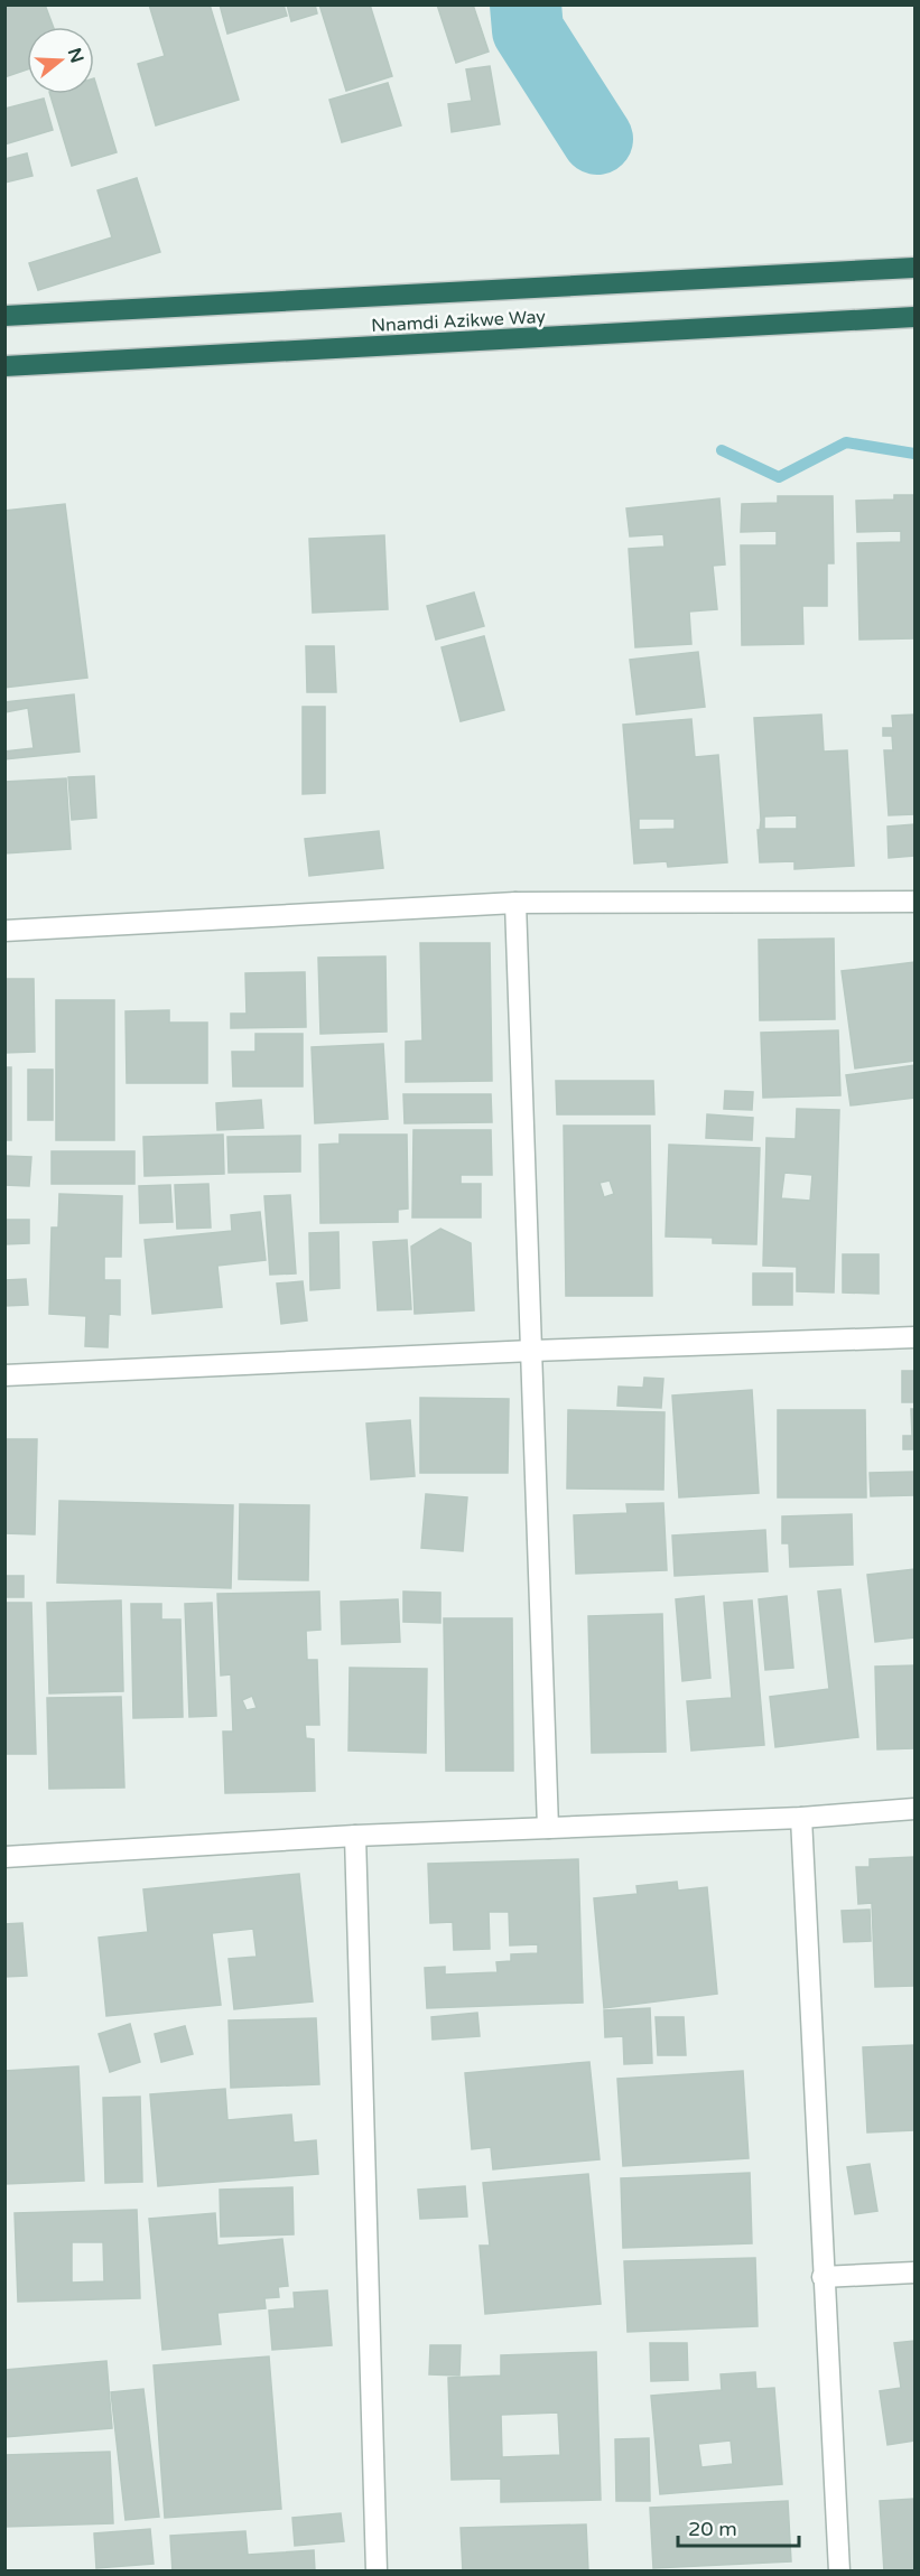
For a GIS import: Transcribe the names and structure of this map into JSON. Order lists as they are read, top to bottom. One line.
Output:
{"streets":{"highway":["Nnamdi Azikwe Way"]},"scale_bar":"20 m","north":"right"}
